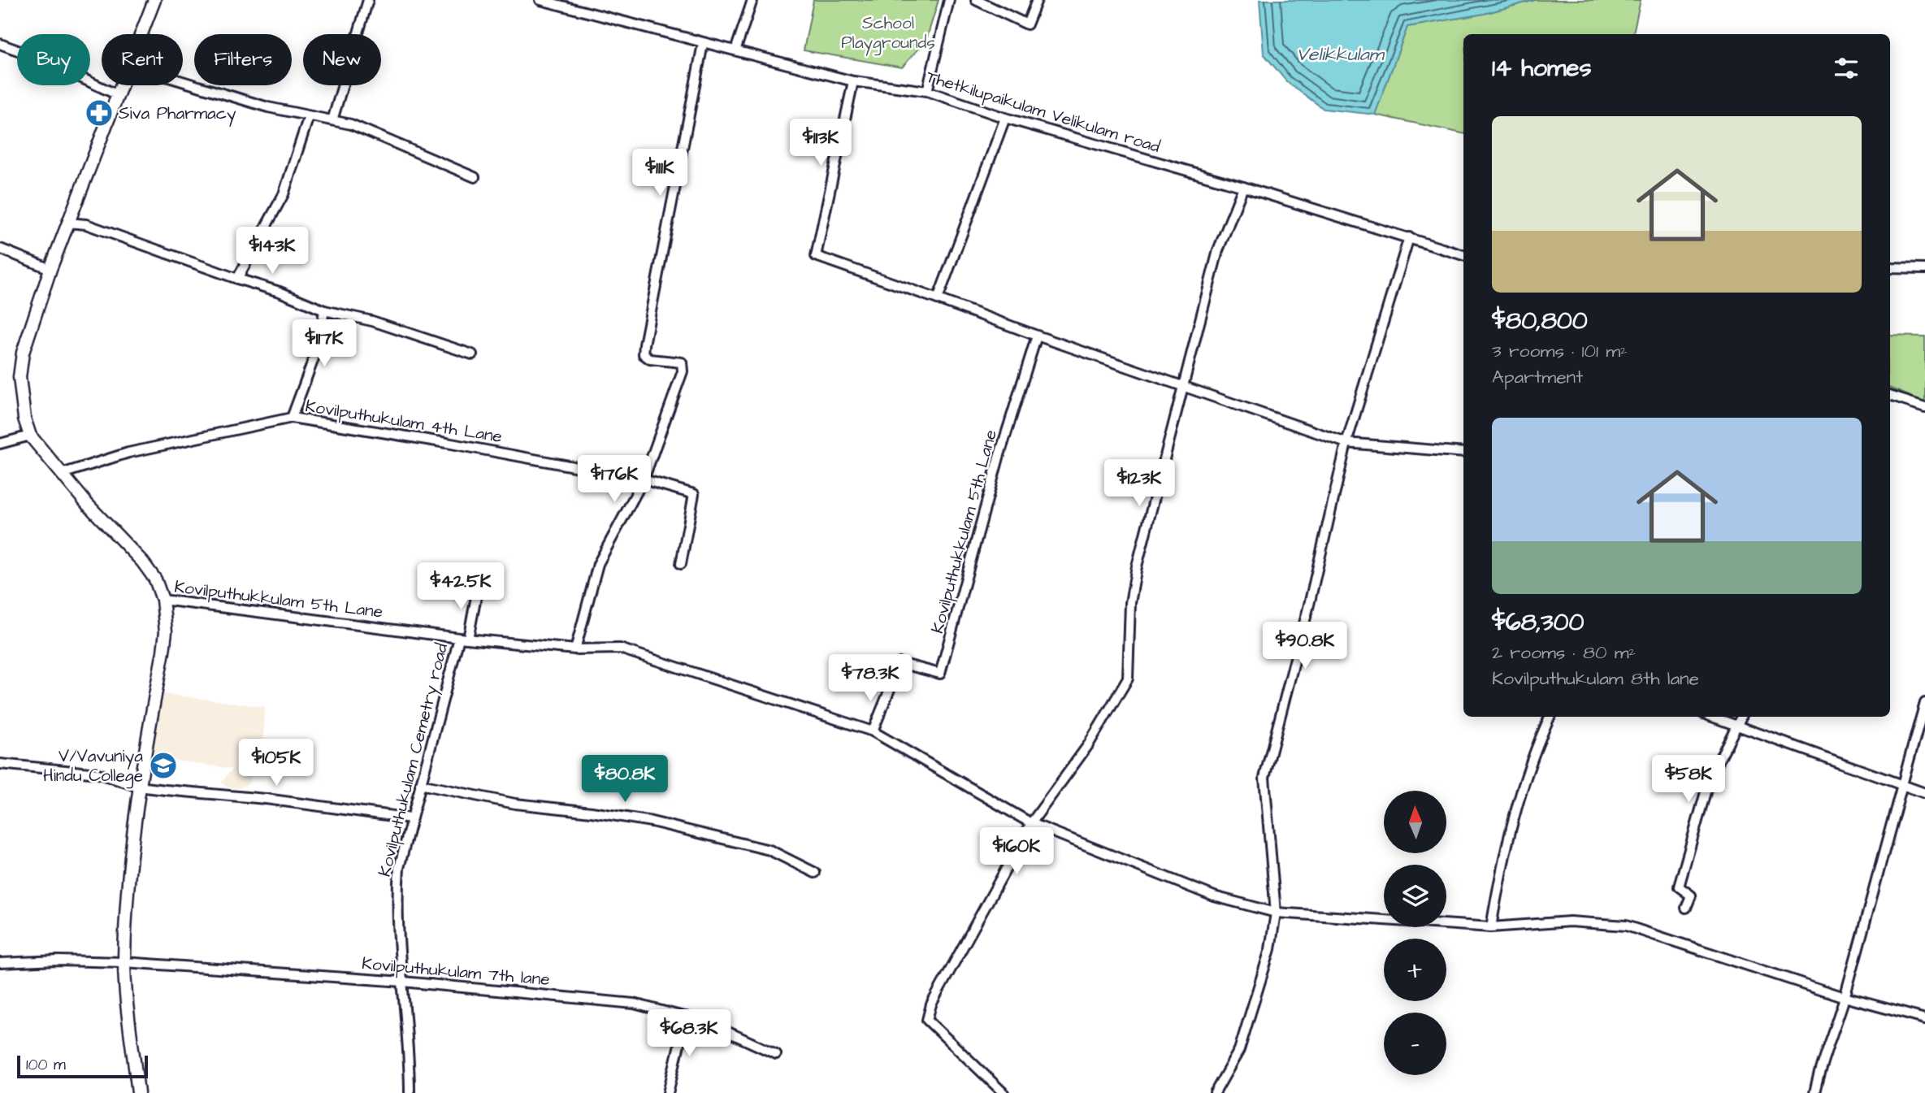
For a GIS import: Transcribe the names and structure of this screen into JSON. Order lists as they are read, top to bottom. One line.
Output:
{"streets":{"street":["Thetkilupaikulam Velikulam road","Kovilputhukulam 4th Lane","Kovilputhukkulam 5th Lane","Kovilputhukulam Cemetry road","Kovilputhukulam 7th lane"]},"crossings":[["Kovilputhukkulam 5th Lane","Kovilputhukulam Cemetry road"],["Kovilputhukulam Cemetry road","Kovilputhukulam 7th lane"]],"water":["Velikkulam"],"parks":["School Playgrounds"],"places":{"pharmacy":["Siva Pharmacy"],"school or university":["V/Vavuniya Hindu College"]},"scale_bar":"100 m","north":"top","page":{"chip":["Buy","Rent","Filters","New"],"heading":"14 homes","list":[{"name":"$80,800","note":"3 rooms · 101 m² · Apartment"},{"name":"$68,300","note":"2 rooms · 80 m² · Kovilputhukulam 8th lane"}],"price":["$113K","$111K","$143K","$117K","$176K","$123K","$42.5K","$90.8K","$78.3K","$105K","$80.8K","$58K","$160K","$68.3K"],"map_buttons":["+","−"],"scale":"100 m"}}
